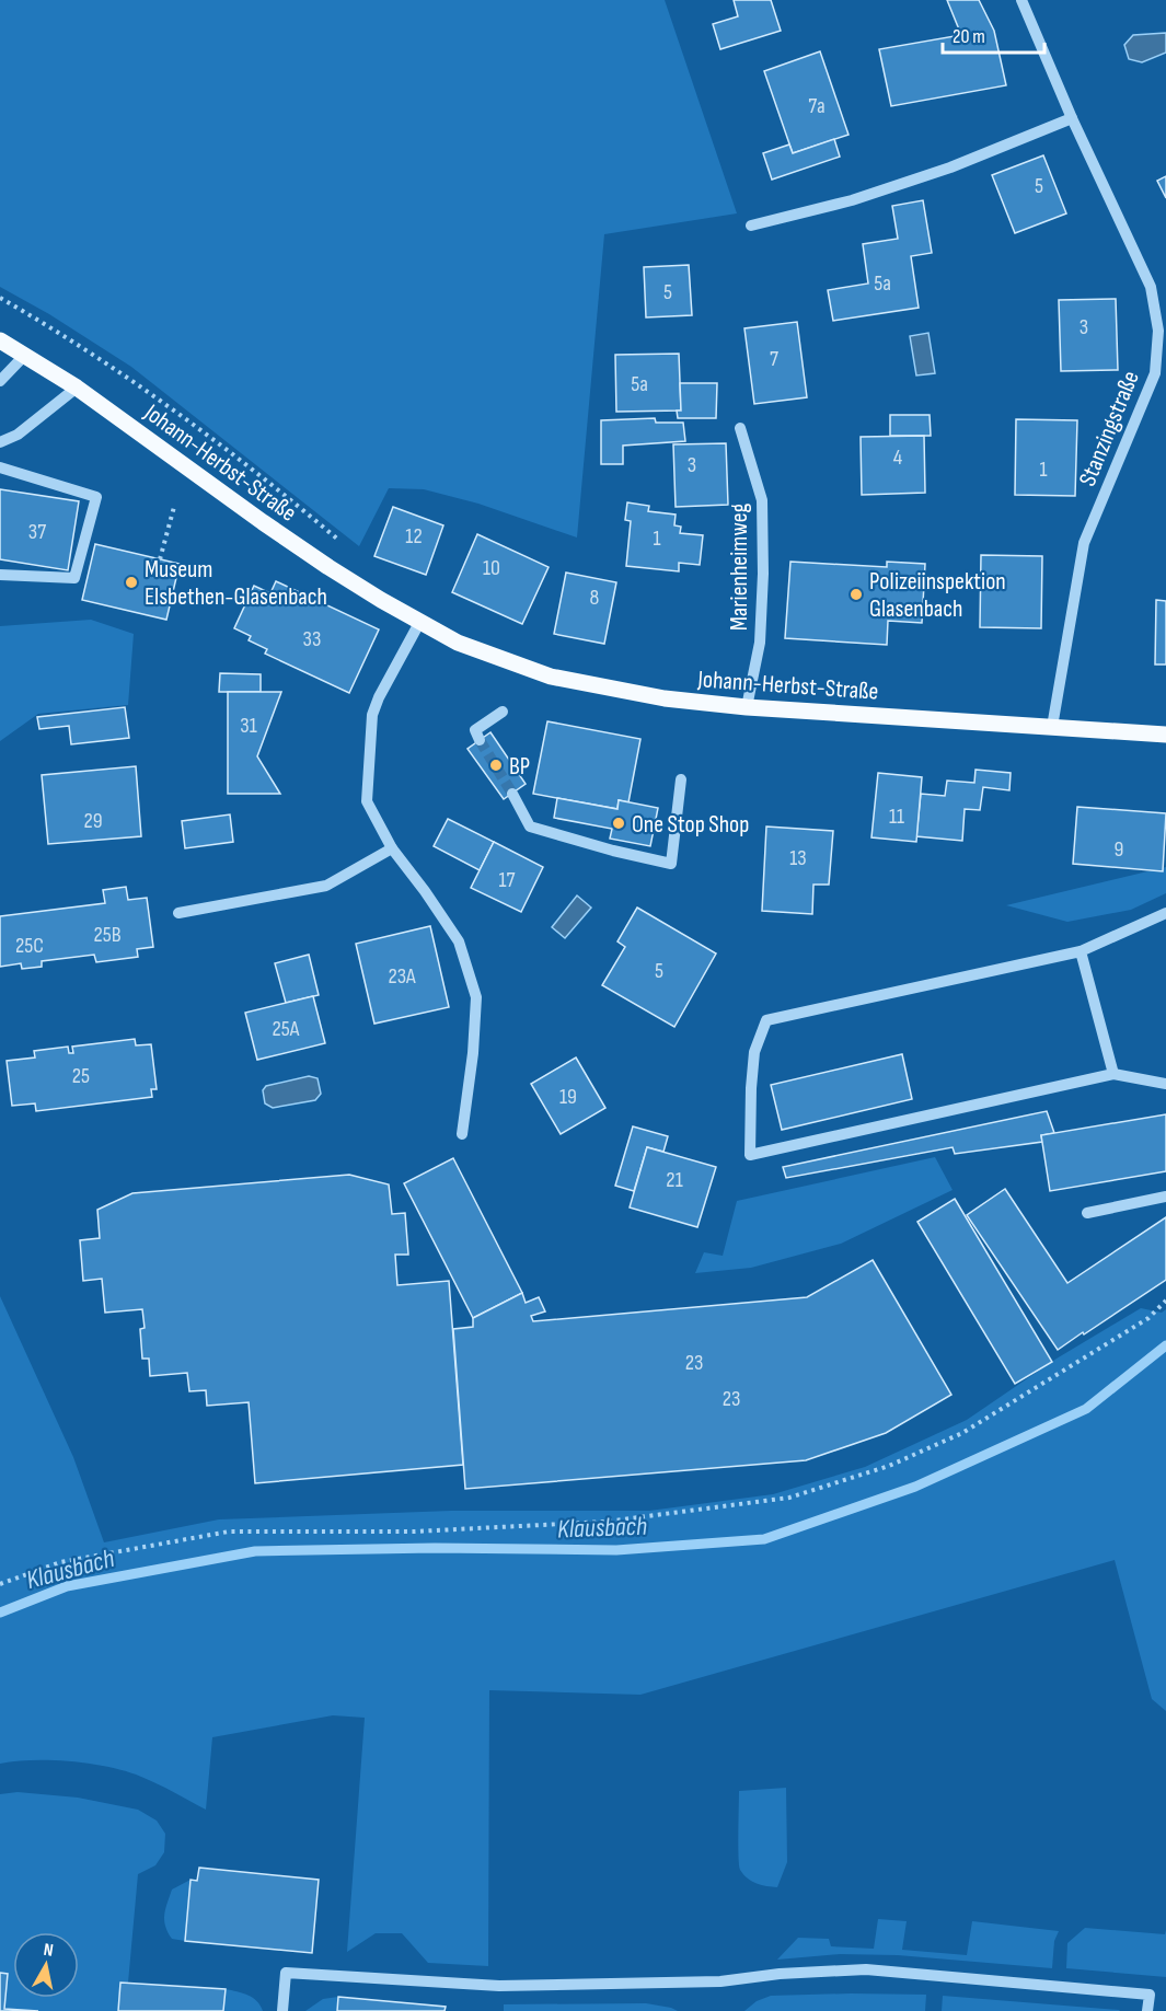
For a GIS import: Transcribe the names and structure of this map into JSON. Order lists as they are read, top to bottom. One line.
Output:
{"streets":{"main road":["Johann-Herbst-Straße"],"street":["Stanzingstraße","Marienheimweg"]},"crossings":[["Stanzingstraße","Johann-Herbst-Straße"],["Johann-Herbst-Straße","Marienheimweg"]],"water":["Klausbach"],"places":["Museum Elsbethen-Glasenbach","Polizeiinspektion Glasenbach","BP","One Stop Shop"],"house_numbers":["7a","5","5a","5","3","7","5a","4","3","1","37","12","1","10","8","33","31","11","29","9","13","17","25B","25C","5","23A","25A","25","19","21","23","23"],"scale_bar":"20 m","north":"top"}
